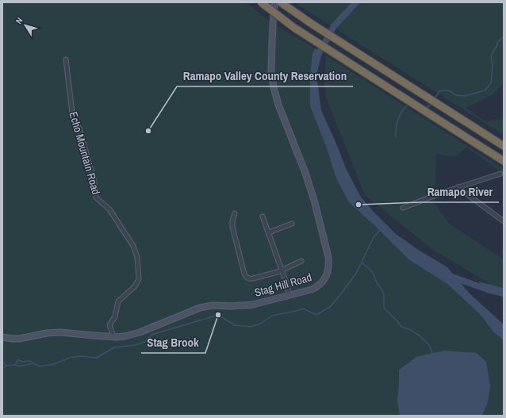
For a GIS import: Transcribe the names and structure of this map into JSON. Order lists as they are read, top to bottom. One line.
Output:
{"streets":{"street":["Echo Mountain Road","Stag Hill Road"]},"crossings":[["Echo Mountain Road","Stag Hill Road"]],"places":["Ramapo Valley County Reservation","Ramapo River","Stag Brook"],"north":"top left"}
